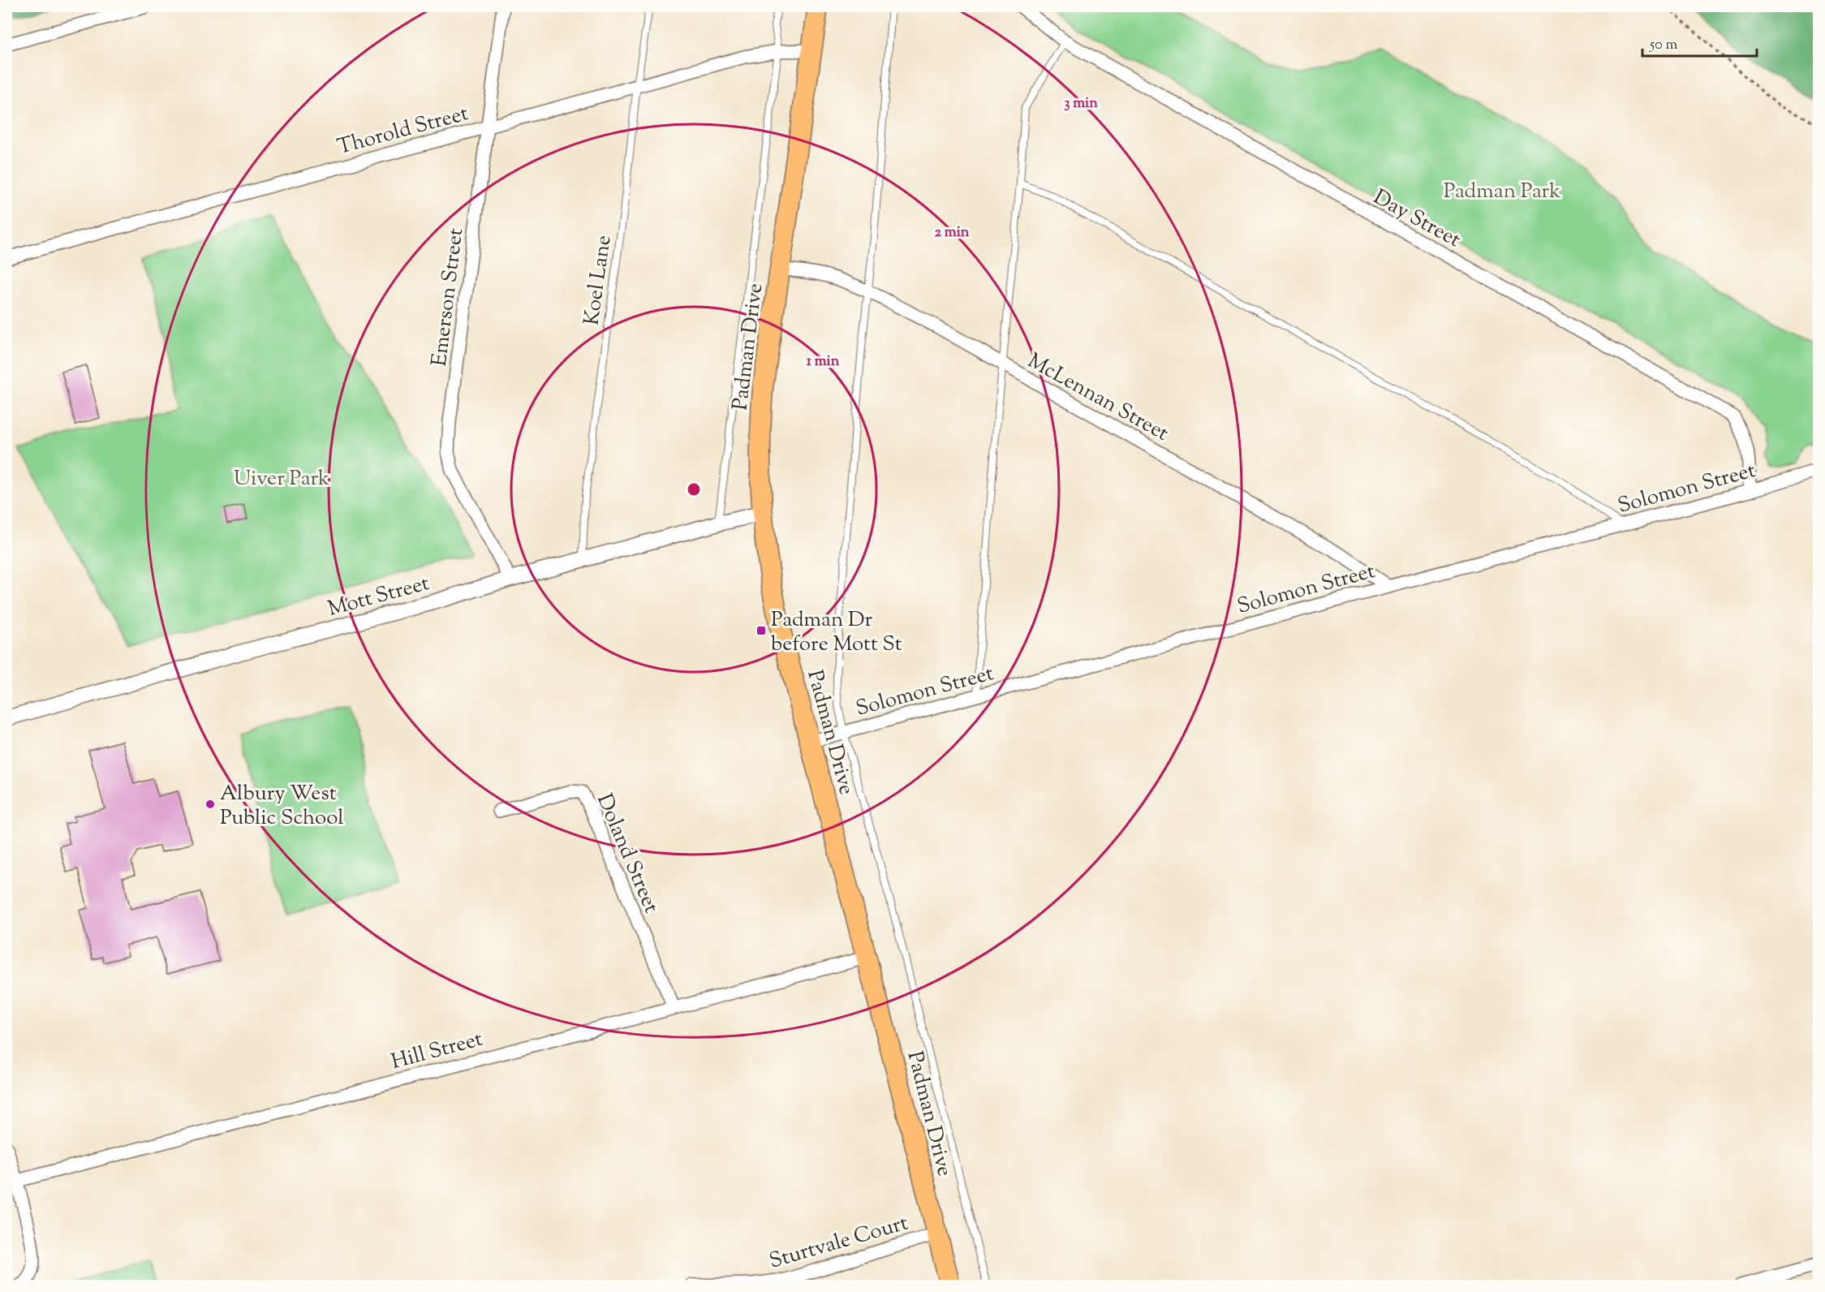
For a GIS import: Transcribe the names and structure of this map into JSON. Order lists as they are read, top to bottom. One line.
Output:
{"streets":{"main road":["Padman Drive"],"street":["Thorold Street","Day Street","Emerson Street","McLennan Street","Solomon Street","Mott Street","Doland Street","Hill Street","Sturtvale Court"],"lane":["Koel Lane"]},"crossings":[["Thorold Street","Koel Lane"],["Thorold Street","Emerson Street"],["Thorold Street","Padman Drive"],["Day Street","Solomon Street"],["Koel Lane","Mott Street"],["Emerson Street","Mott Street"],["Padman Drive","McLennan Street"],["Padman Drive","Solomon Street"],["Padman Drive","Mott Street"],["Padman Drive","Hill Street"],["Padman Drive","Sturtvale Court"],["McLennan Street","Solomon Street"],["Doland Street","Hill Street"]],"parks":["Padman Park","Uiver Park"],"places":{"transit":["Padman Dr before Mott St"],"other":["Albury West Public School"]},"scale_bar":"50 m","rings":["3 min","2 min","1 min"]}
